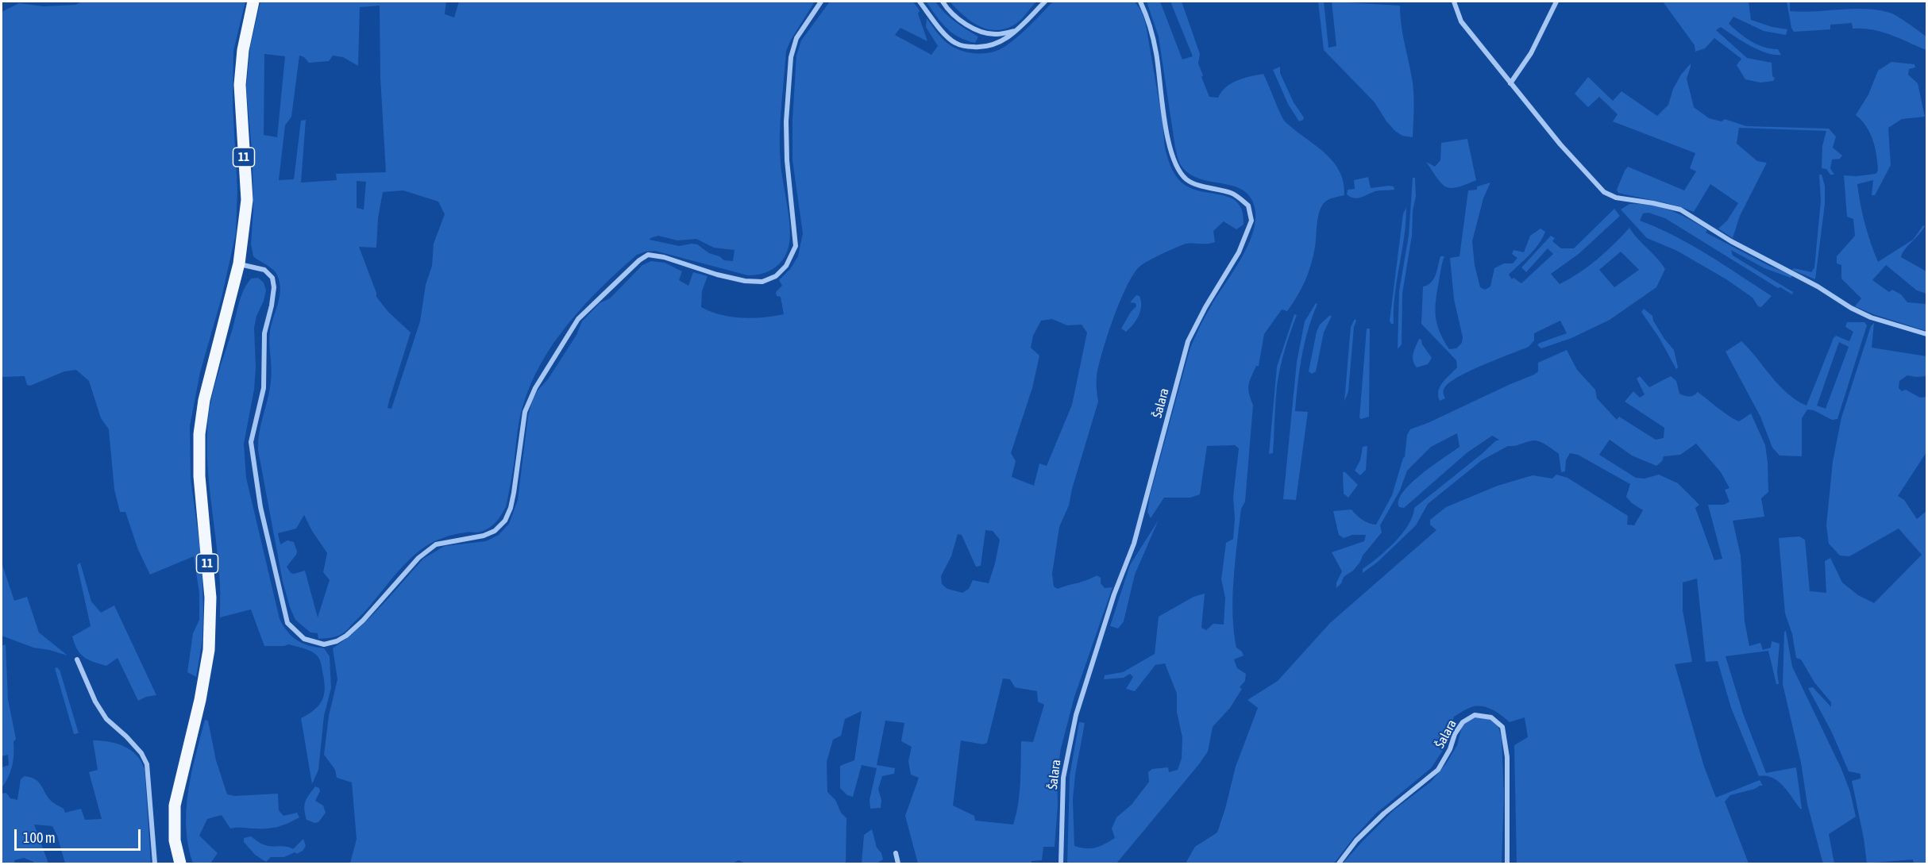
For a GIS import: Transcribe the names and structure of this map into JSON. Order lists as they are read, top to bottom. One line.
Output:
{"streets":{"main road":["11"],"street":["Šalara"]},"scale_bar":"100 m"}
